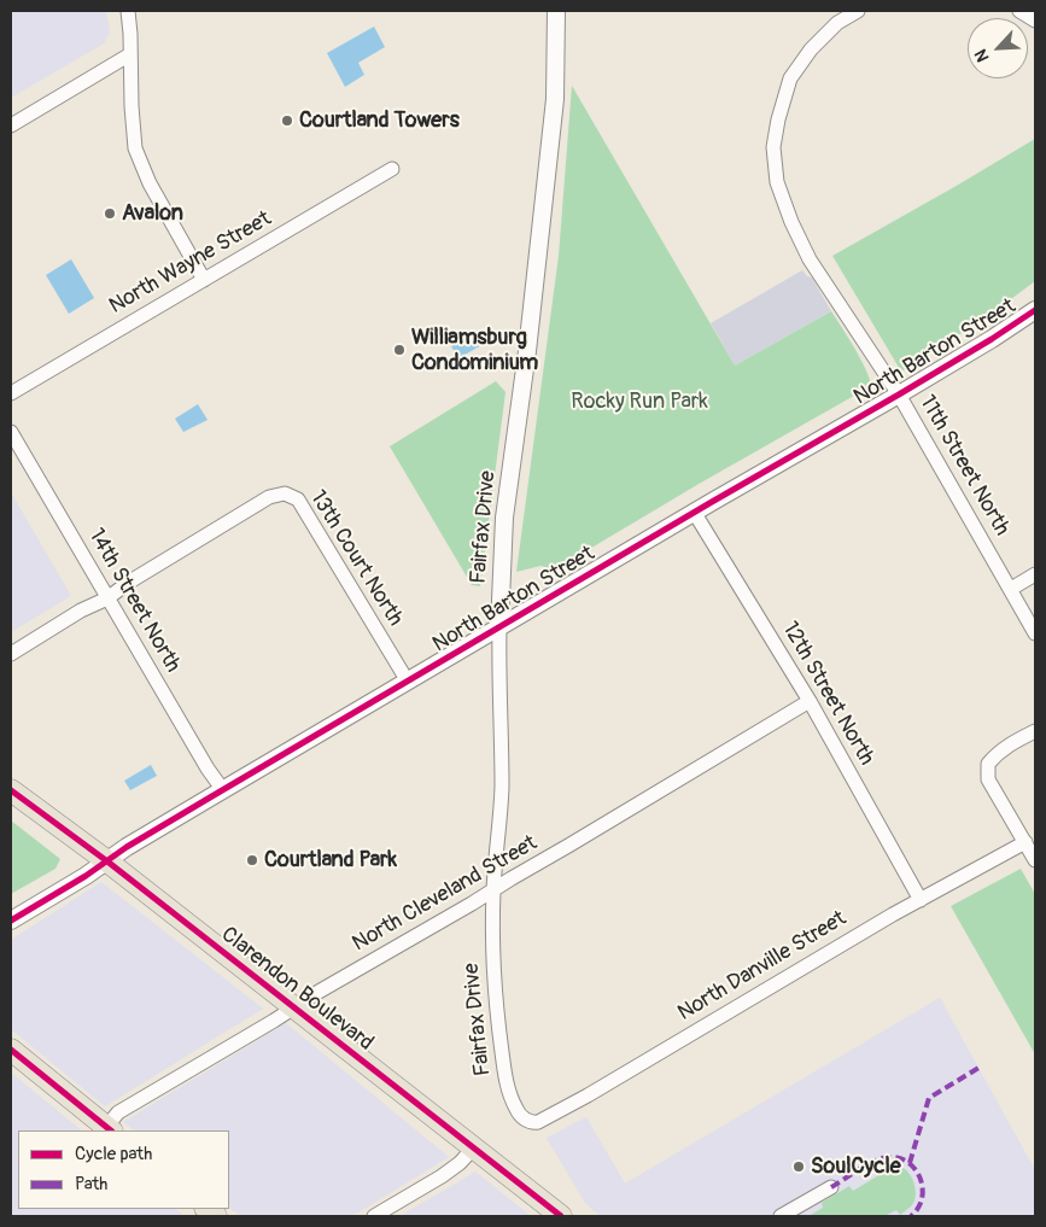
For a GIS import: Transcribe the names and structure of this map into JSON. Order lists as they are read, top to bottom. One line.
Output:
{"streets":{"main road":["Clarendon Boulevard"],"street":["North Wayne Street","North Barton Street","11th Street North","Fairfax Drive","13th Court North","14th Street North","12th Street North","North Cleveland Street","North Danville Street"]},"crossings":[["North Barton Street","11th Street North"],["North Barton Street","Fairfax Drive"],["North Barton Street","13th Court North"],["North Barton Street","14th Street North"],["North Barton Street","12th Street North"],["North Barton Street","Clarendon Boulevard"],["Fairfax Drive","North Cleveland Street"],["Fairfax Drive","North Danville Street"],["13th Court North","14th Street North"],["12th Street North","North Cleveland Street"],["12th Street North","North Danville Street"],["North Cleveland Street","Clarendon Boulevard"]],"parks":["Rocky Run Park"],"places":["Courtland Towers","Avalon","Williamsburg Condominium","Courtland Park","SoulCycle"],"legend":["Cycle path","Path"],"north":"bottom left"}
